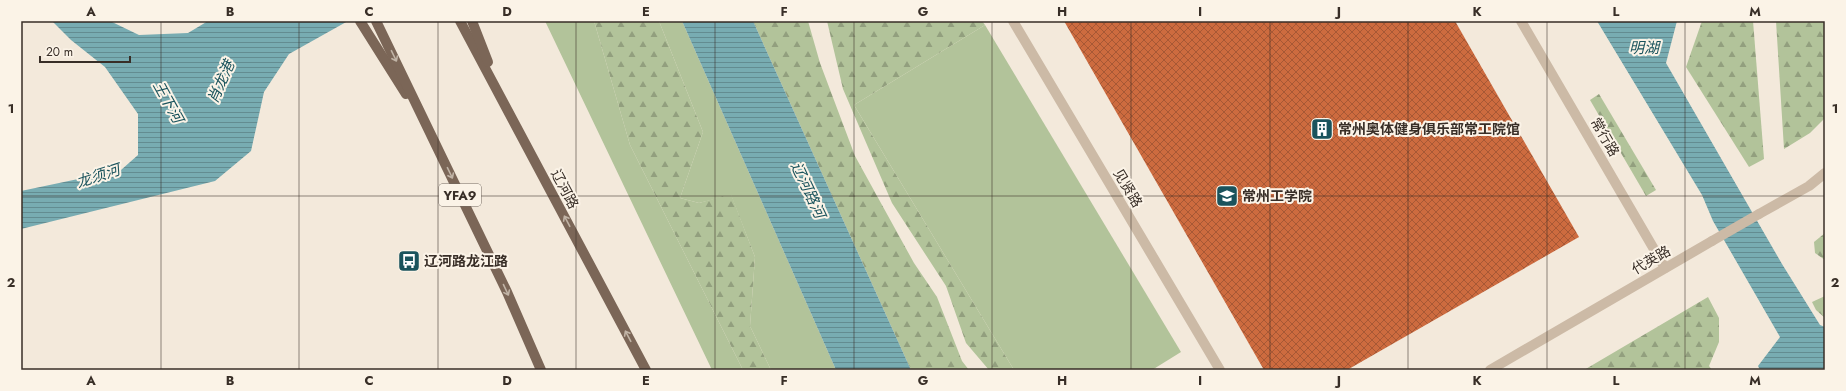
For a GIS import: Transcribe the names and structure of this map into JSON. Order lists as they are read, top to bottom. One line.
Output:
{"streets":{"main road":["辽河路","YFA9"],"street":["常行路","见贤路","代英路"]},"crossings":[["常行路","代英路"]],"water":["明湖","肖龙港","王下河","龙须河","辽河路河"],"places":{"building":["常州奥体健身俱乐部常工院馆"],"school or university":["常州工学院"],"bus stop":["辽河路龙江路"]},"scale_bar":"20 m","grid":{"columns":["A","B","C","D","E","F","G","H","I","J","K","L","M"],"rows":["1","2"]}}
